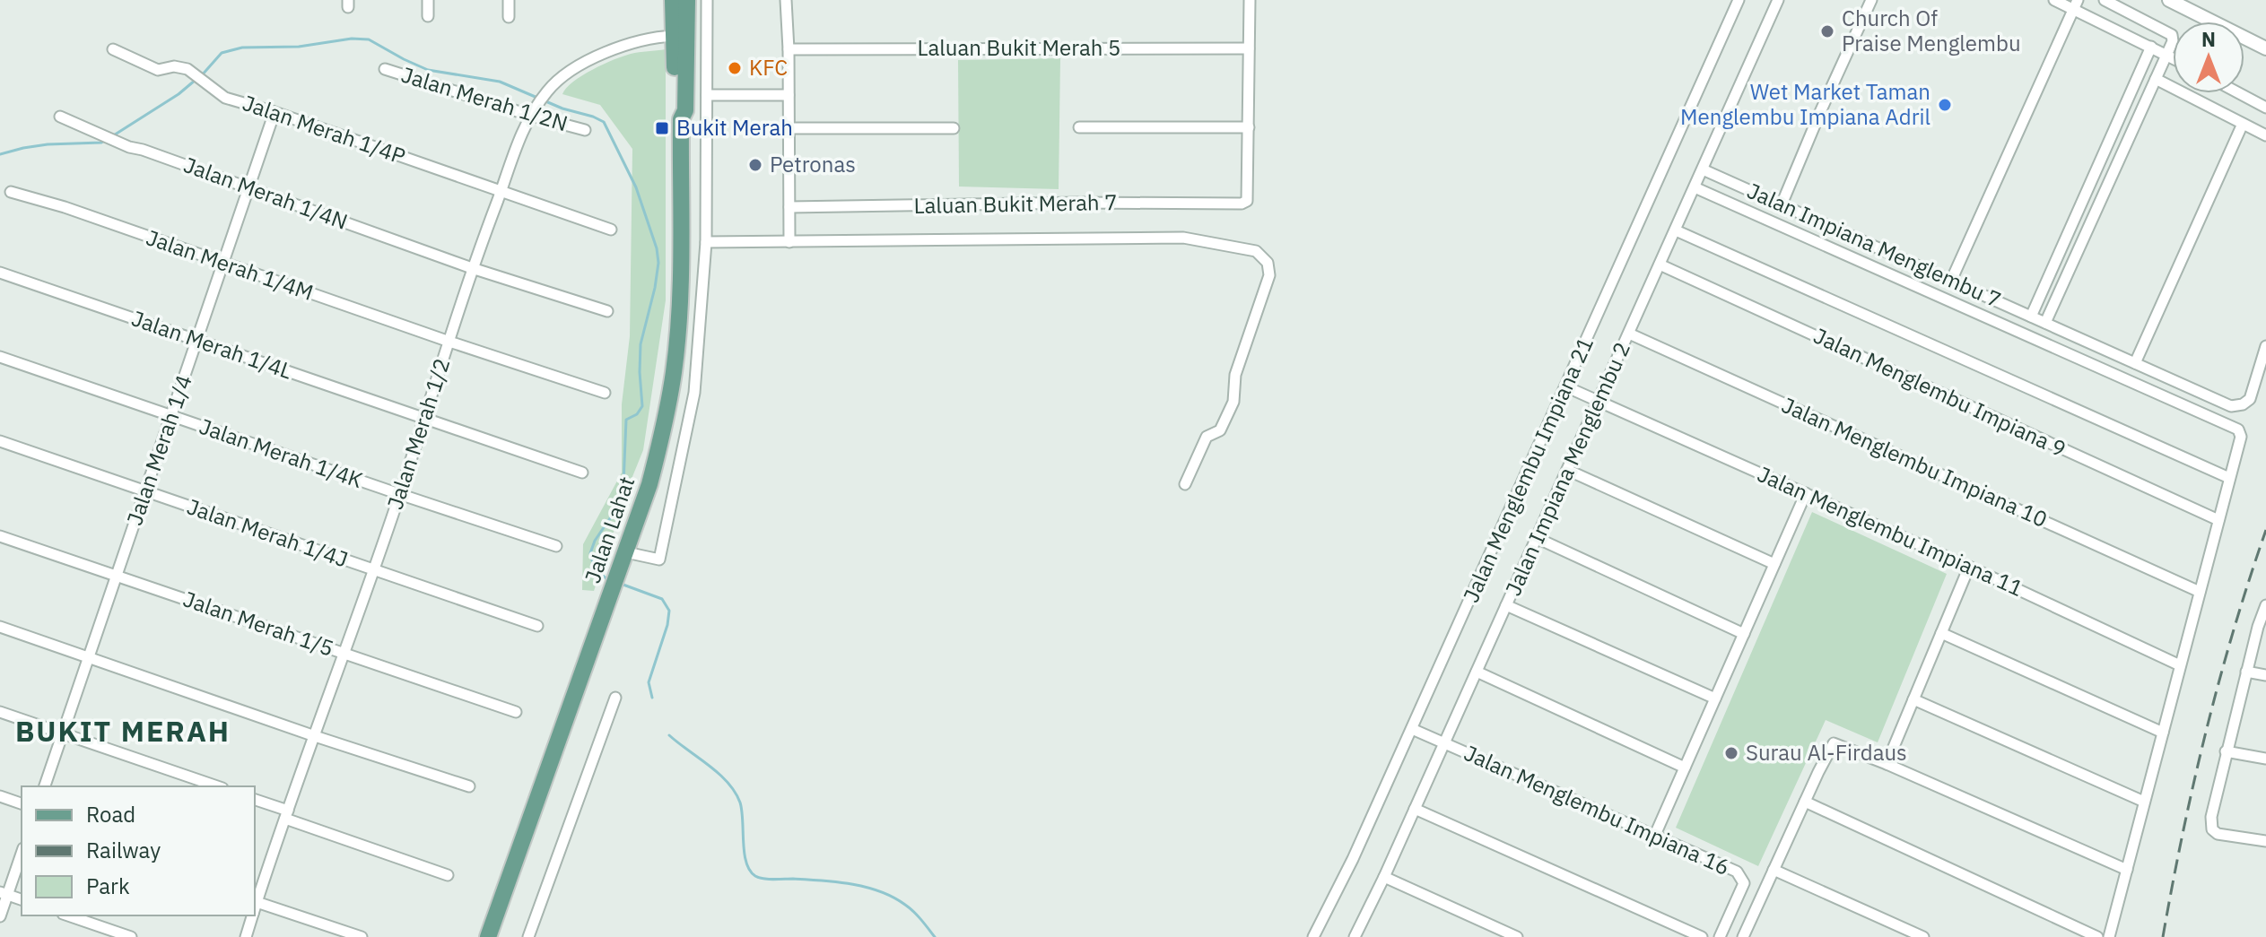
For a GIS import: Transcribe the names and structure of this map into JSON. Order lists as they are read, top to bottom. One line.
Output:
{"streets":{"main road":["Jalan Lahat"],"street":["Laluan Bukit Merah 5","Jalan Merah 1/2N","Jalan Merah 1/4P","Jalan Merah 1/4N","Laluan Bukit Merah 7","Jalan Impiana Menglembu 7","Jalan Merah 1/4M","Jalan Merah 1/4L","Jalan Menglembu Impiana 9","Jalan Merah 1/2","Jalan Merah 1/4","Jalan Merah 1/4K","Jalan Menglembu Impiana 10","Jalan Impiana Menglembu 2","Jalan Menglembu Impiana 21","Jalan Menglembu Impiana 11","Jalan Merah 1/4J","Jalan Merah 1/5","Jalan Menglembu Impiana 16"]},"crossings":[["Jalan Merah 1/2N","Jalan Merah 1/2"],["Jalan Merah 1/4P","Jalan Merah 1/2"],["Jalan Merah 1/4P","Jalan Merah 1/4"],["Jalan Merah 1/4N","Jalan Merah 1/2"],["Jalan Merah 1/4N","Jalan Merah 1/4"],["Jalan Impiana Menglembu 7","Jalan Impiana Menglembu 2"],["Jalan Merah 1/4M","Jalan Merah 1/2"],["Jalan Merah 1/4M","Jalan Merah 1/4"],["Jalan Merah 1/4L","Jalan Merah 1/2"],["Jalan Merah 1/4L","Jalan Merah 1/4"],["Jalan Menglembu Impiana 9","Jalan Impiana Menglembu 2"],["Jalan Merah 1/2","Jalan Merah 1/4K"],["Jalan Merah 1/2","Jalan Lahat"],["Jalan Merah 1/2","Jalan Merah 1/4J"],["Jalan Merah 1/2","Jalan Merah 1/5"],["Jalan Merah 1/4","Jalan Merah 1/4K"],["Jalan Merah 1/4","Jalan Merah 1/4J"],["Jalan Merah 1/4","Jalan Merah 1/5"],["Jalan Menglembu Impiana 10","Jalan Impiana Menglembu 2"],["Jalan Impiana Menglembu 2","Jalan Menglembu Impiana 11"],["Jalan Impiana Menglembu 2","Jalan Menglembu Impiana 16"],["Jalan Menglembu Impiana 21","Jalan Menglembu Impiana 11"],["Jalan Menglembu Impiana 21","Jalan Menglembu Impiana 16"]],"districts":["BUKIT MERAH"],"places":{"other":["Church Of Praise Menglembu","KFC","Wet Market Taman Menglembu Impiana Adril","Petronas","Surau Al-Firdaus"],"transit":["Bukit Merah"]},"legend":["Road","Railway","Park"],"north":"top"}
